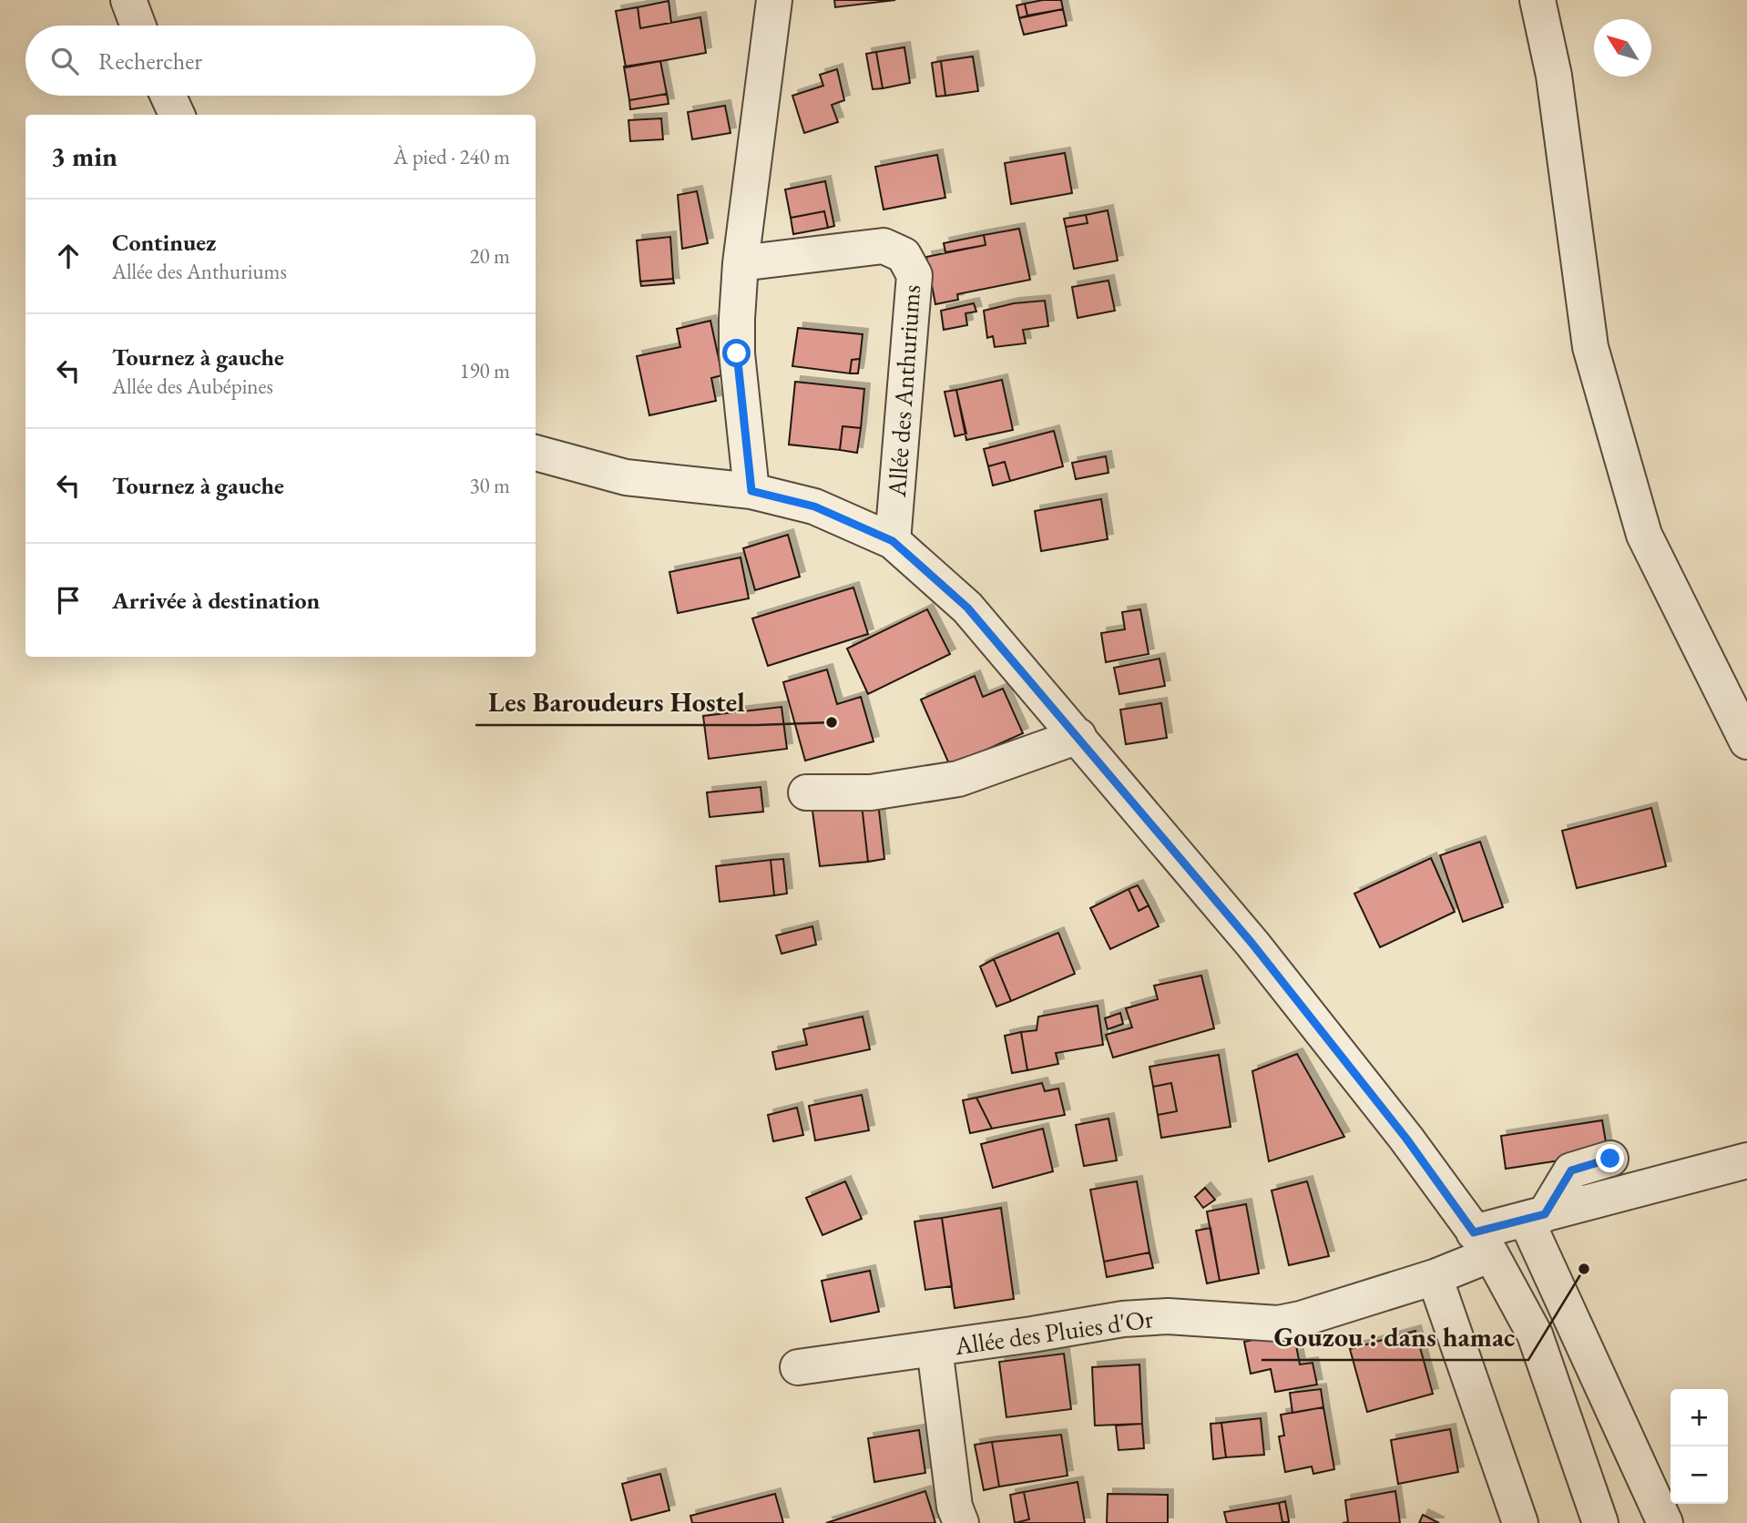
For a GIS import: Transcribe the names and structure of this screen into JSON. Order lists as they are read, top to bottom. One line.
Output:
{"streets":{"street":["Allée des Anthuriums","Allée des Pluies d'Or"]},"places":["Les Baroudeurs Hostel","Gouzou : dans hamac"],"north":"top left","page":{"search":"Rechercher","heading":["3 min","À pied · 240 m"],"list":[["Continuez","Allée des Anthuriums","20 m"],["Tournez à gauche","Allée des Aubépines","190 m"],["Tournez à gauche","30 m"],"Arrivée à destination"],"map_buttons":["+","−"]}}
